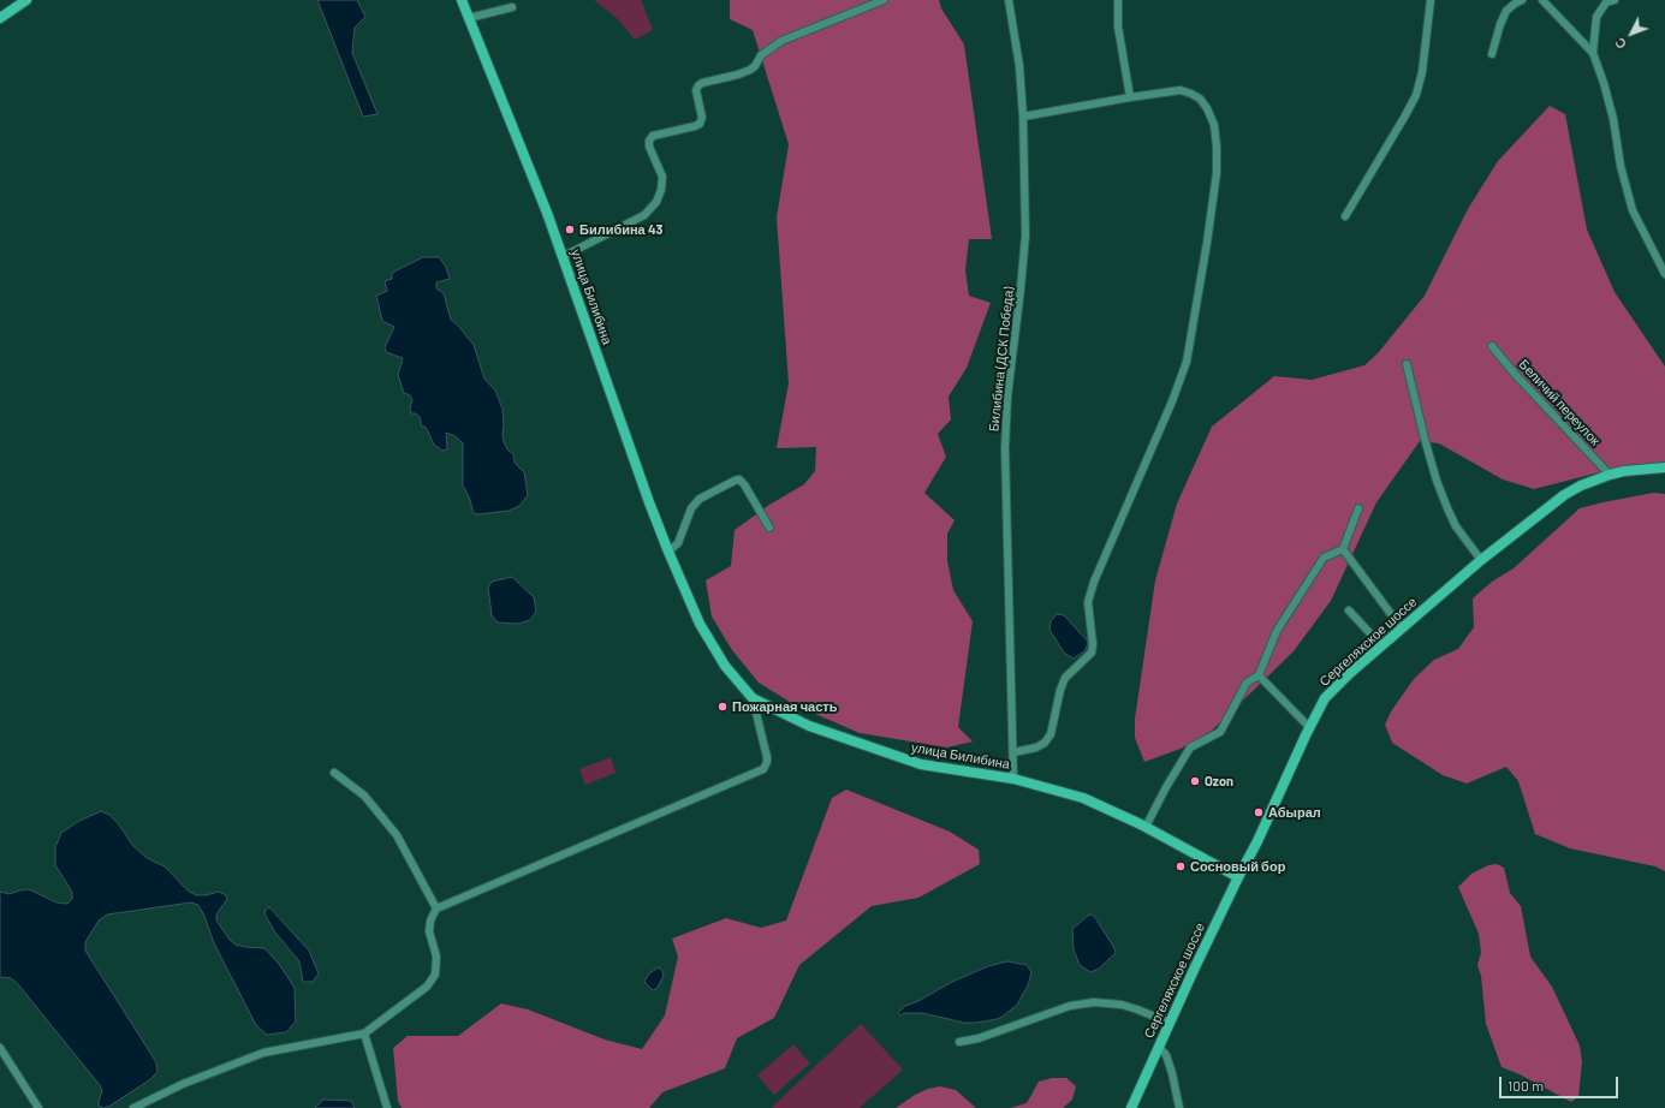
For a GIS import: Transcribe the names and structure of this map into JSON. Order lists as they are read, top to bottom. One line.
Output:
{"streets":{"main road":["улица Билибина","Сергеляхское шоссе"],"street":["Билибина (ДСК Победа)","Беличий переулок"]},"crossings":[["улица Билибина","Билибина (ДСК Победа)"],["улица Билибина","Сергеляхское шоссе"],["Беличий переулок","Сергеляхское шоссе"]],"places":["Билибина 43","Пожарная часть","Ozon","Абырал","Сосновый бор"],"scale_bar":"100 m","north":"bottom left"}
